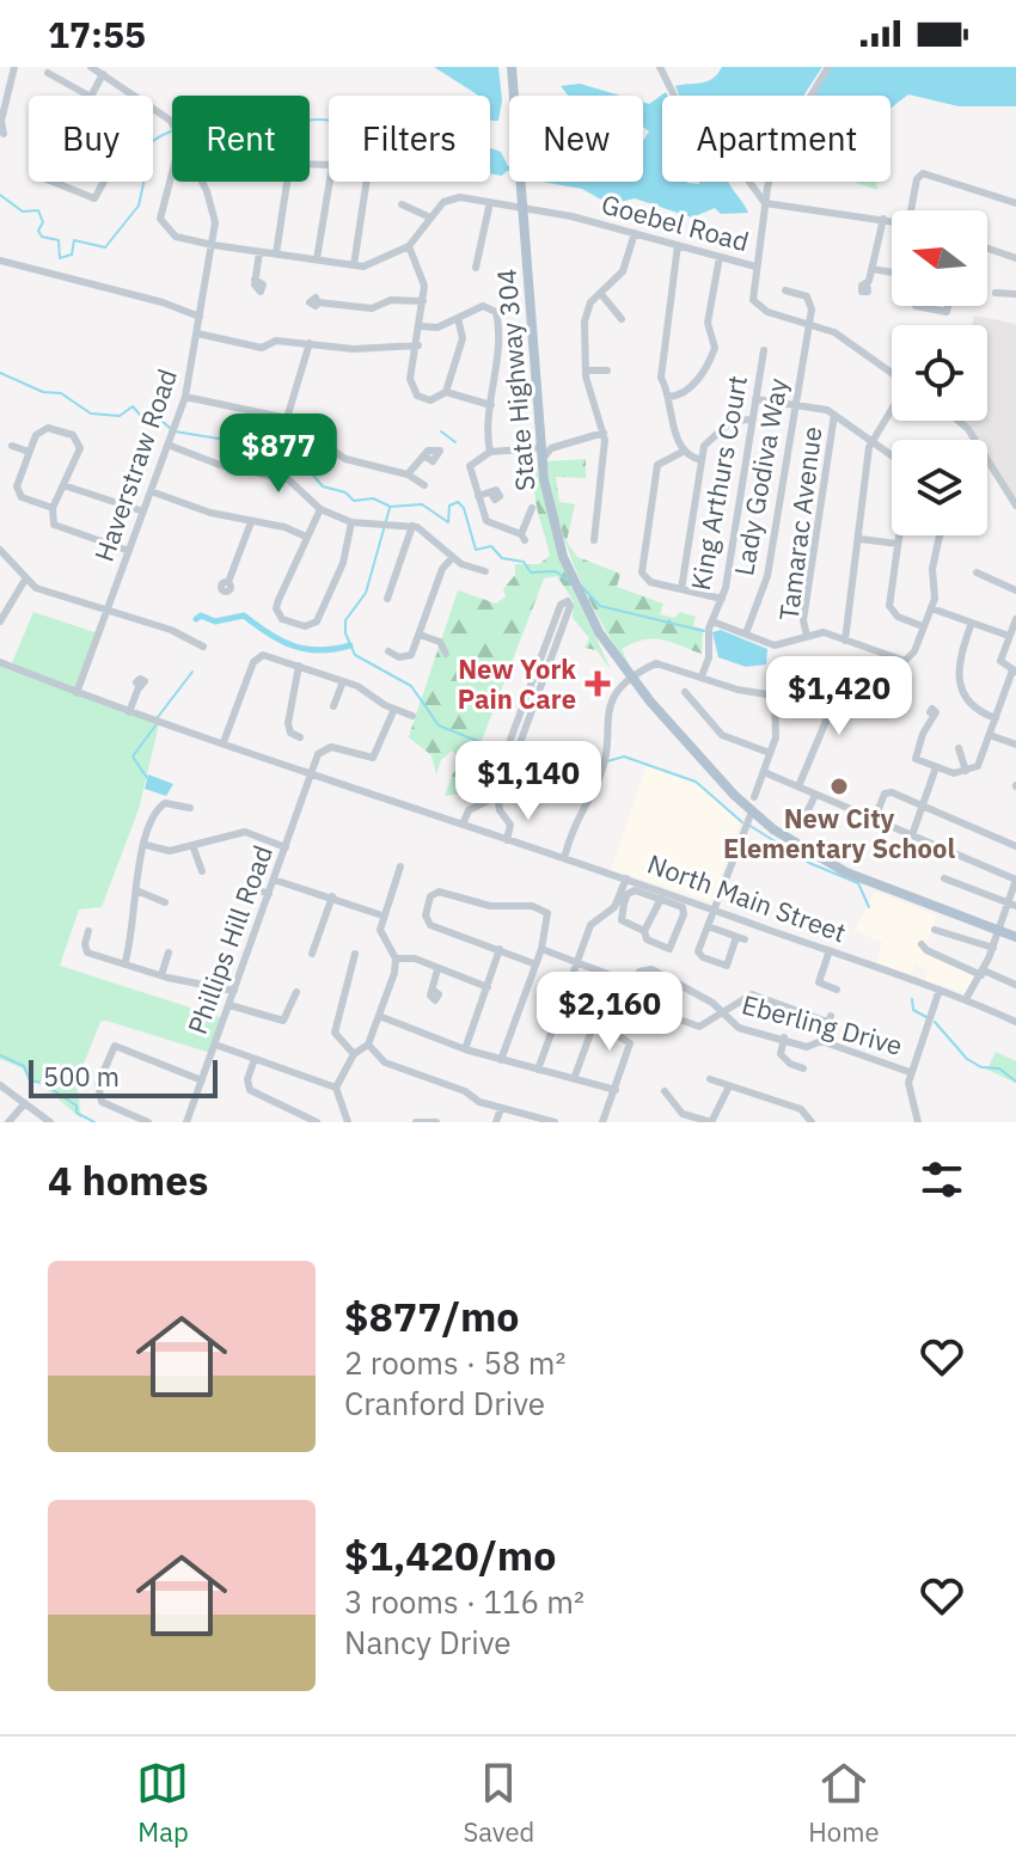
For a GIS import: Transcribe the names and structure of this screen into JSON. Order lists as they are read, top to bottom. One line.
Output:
{"streets":{"main road":["State Highway 304"],"street":["Goebel Road","Haverstraw Road","Lady Godiva Way","King Arthurs Court","Tamarac Avenue","North Main Street","Phillips Hill Road","Eberling Drive"]},"crossings":[["Goebel Road","State Highway 304"],["Haverstraw Road","North Main Street"],["North Main Street","Phillips Hill Road"]],"places":{"health":["New York Pain Care"],"other":["New City Elementary School"]},"scale_bar":"500 m","north":"left","page":{"status":"17:55","chip":["Buy","Rent","Filters","New","Apartment"],"price":["$877","$1,420","$1,140","$2,160"],"scale":"500 m","heading":"4 homes","list":[{"name":"$877/mo","note":"2 rooms · 58 m² · Cranford Drive"},{"name":"$1,420/mo","note":"3 rooms · 116 m² · Nancy Drive"}],"tabs":["Map","Saved","Home"]}}
